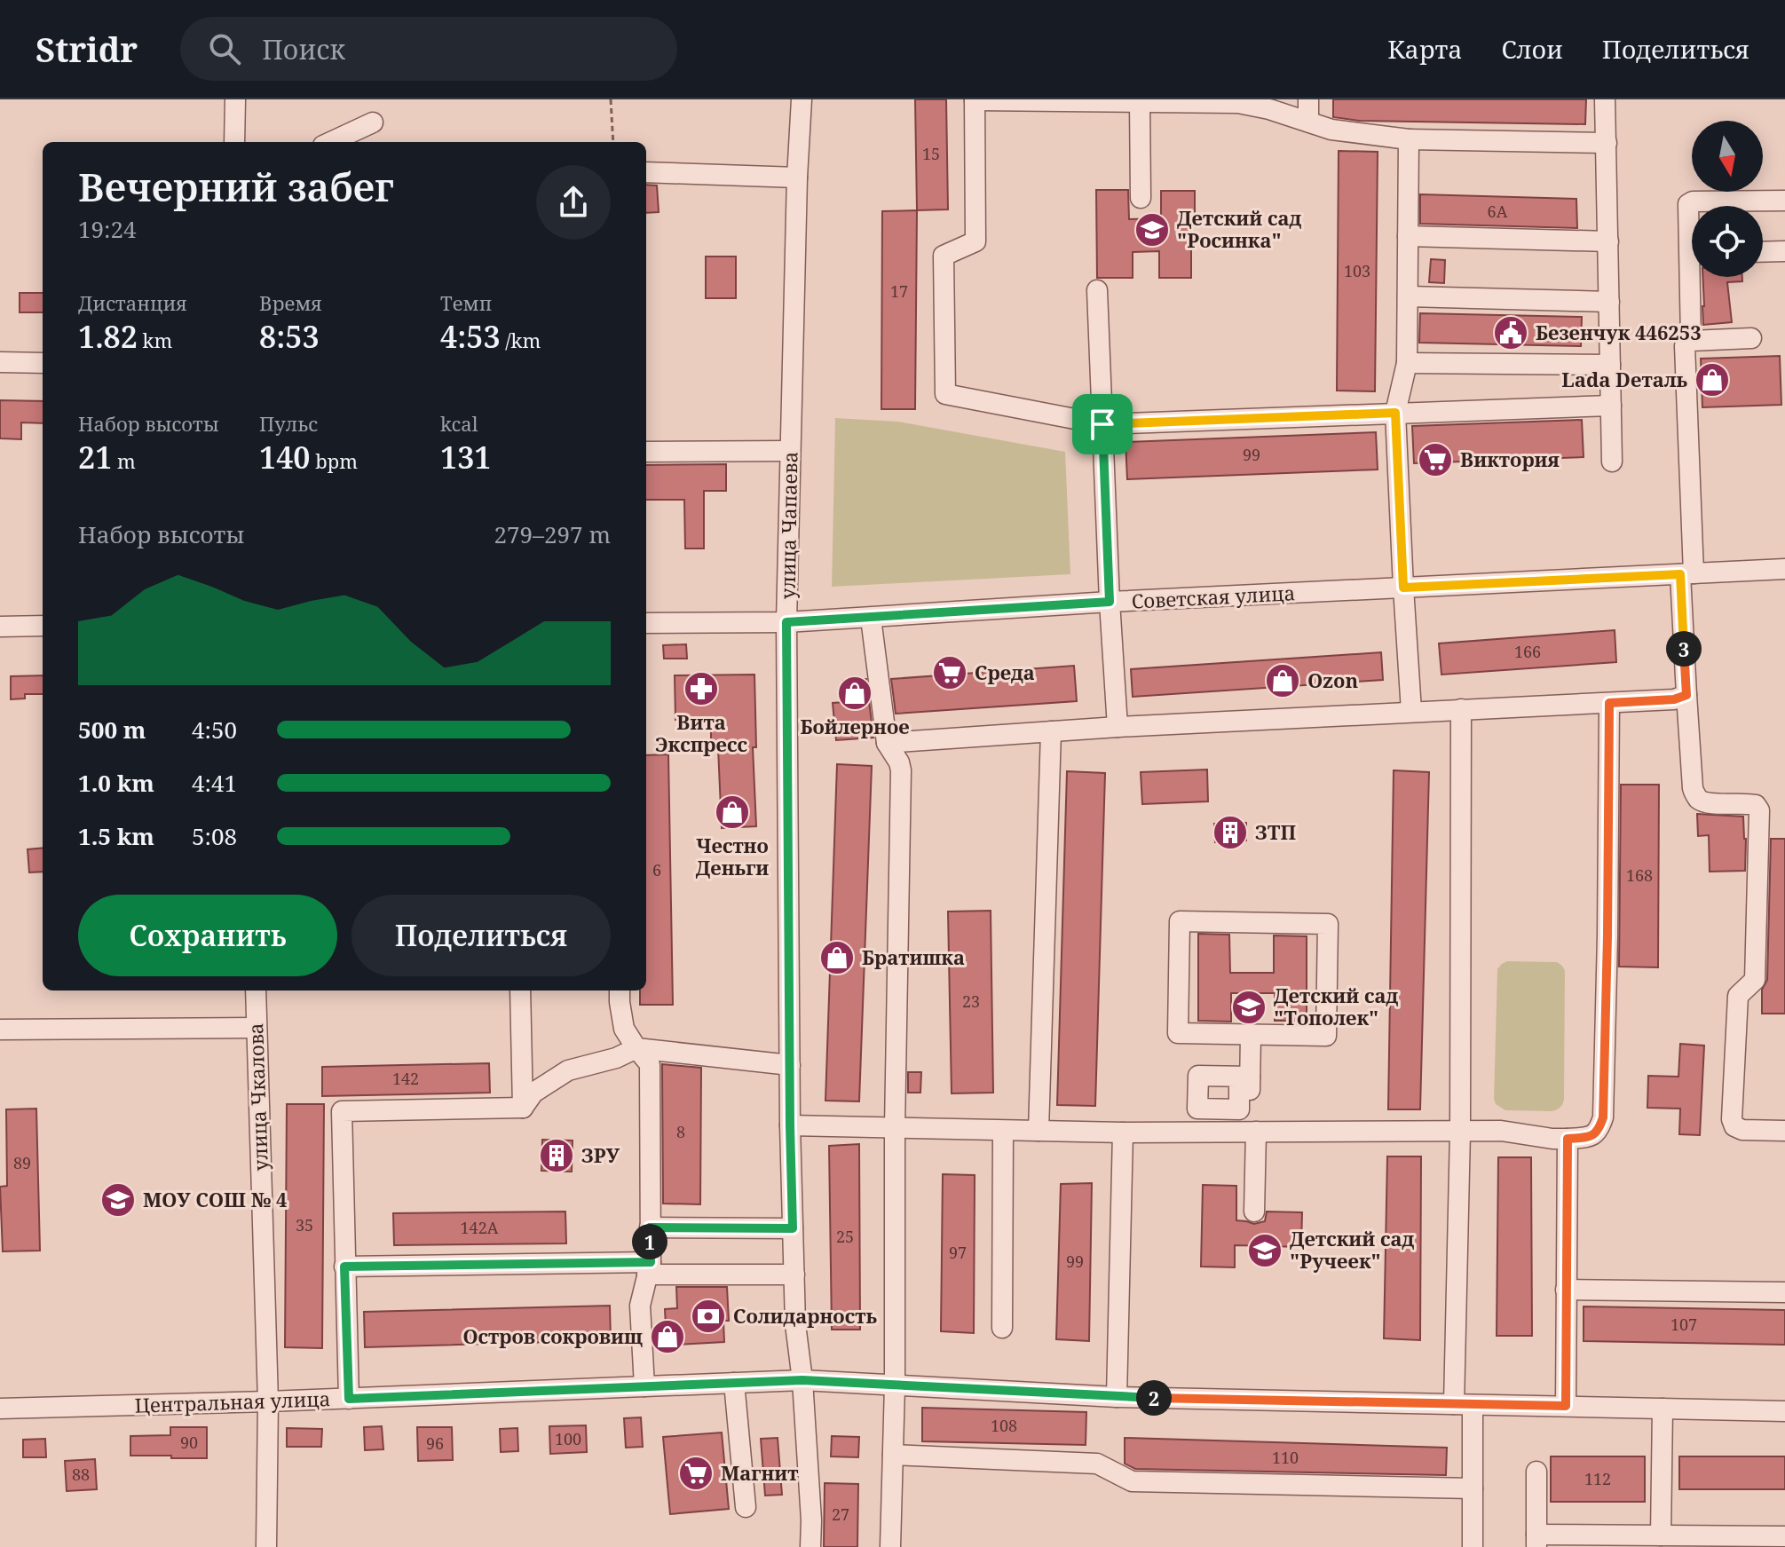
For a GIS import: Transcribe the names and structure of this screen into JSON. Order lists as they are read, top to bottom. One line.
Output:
{"streets":{"street":["улица Чапаева","Советская улица","улица Чкалова","Центральная улица"]},"crossings":[["улица Чапаева","Советская улица"],["улица Чапаева","Центральная улица"],["улица Чкалова","Центральная улица"]],"places":{"school or university":["Детский сад \"Росинка\"","Детский сад \"Тополек\"","МОУ СОШ № 4","Детский сад \"Ручеек\""],"public building":["Безенчук 446253"],"shop":["Lada Dеталь","Ozon","Бойлерное","Честно Деньги","Братишка","Остров сокровищ"],"supermarket":["Виктория","Среда","Магнит"],"pharmacy":["Вита Экспресс"],"building":["ЗТП","ЗРУ"],"bank":["Солидарность"]},"house_numbers":["15","6А","103","17","99","166","6","168","23","142","8","89","35","142А","25","97","99","107","108","100","90","96","110","88","112","27"],"north":"bottom","page":{"header":"Stridr","search":"Поиск","nav":["Карта","Слои","Поделиться"],"heading":["Вечерний забег","19:24"],"stats":[["Дистанция","1.82 km"],["Время","8:53"],["Темп","4:53 /km"],["Набор высоты","21 m"],["Пульс","140 bpm"],["kcal","131"]],"chart":["Набор высоты","279–297 m"],"pins":["3","1","2"],"list":[{"name":"500 m","note":"4:50"},{"name":"1.0 km","note":"4:41"},{"name":"1.5 km","note":"5:08"}],"buttons":["Сохранить","Поделиться"]}}
